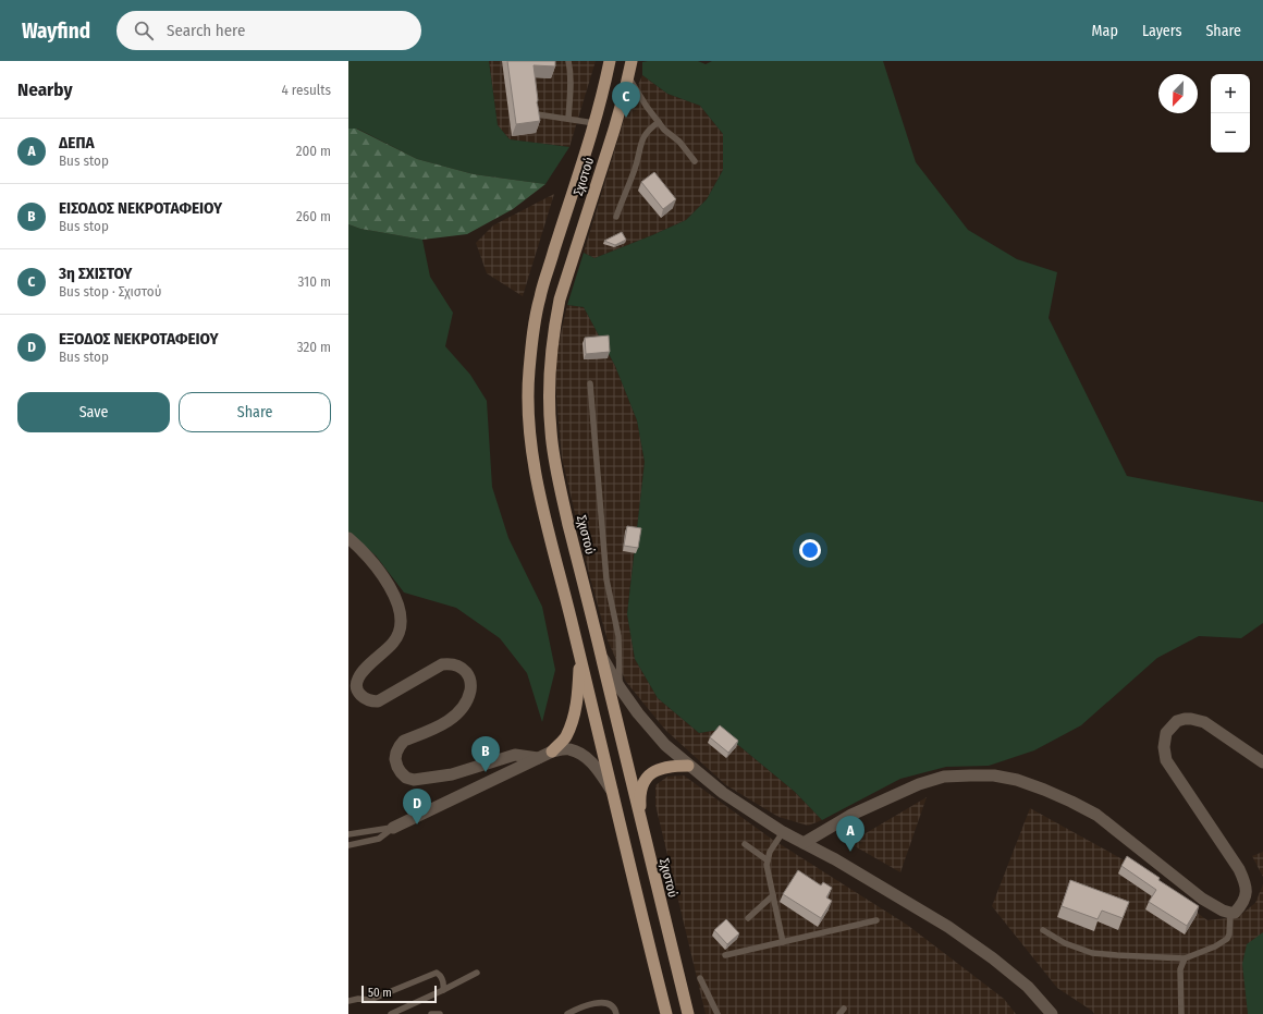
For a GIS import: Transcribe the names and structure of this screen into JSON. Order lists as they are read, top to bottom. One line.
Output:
{"streets":{"main road":["Σχιστού"]},"scale_bar":"50 m","north":"bottom left","page":{"header":"Wayfind","search":"Search here","nav":["Map","Layers","Share"],"heading":["Nearby","4 results"],"map_buttons":["+","−"],"pins":["C","B","D","A"],"list":[{"mark":"A","name":"ΔΕΠΑ","note":"Bus stop","value":"200 m"},{"mark":"B","name":"ΕΙΣΟΔΟΣ ΝΕΚΡΟΤΑΦΕΙΟΥ","note":"Bus stop","value":"260 m"},{"mark":"C","name":"3η ΣΧΙΣΤΟΥ","note":"Bus stop · Σχιστού","value":"310 m"},{"mark":"D","name":"ΕΞΟΔΟΣ ΝΕΚΡΟΤΑΦΕΙΟΥ","note":"Bus stop","value":"320 m"}],"buttons":["Save","Share"],"scale":"50 m"}}
